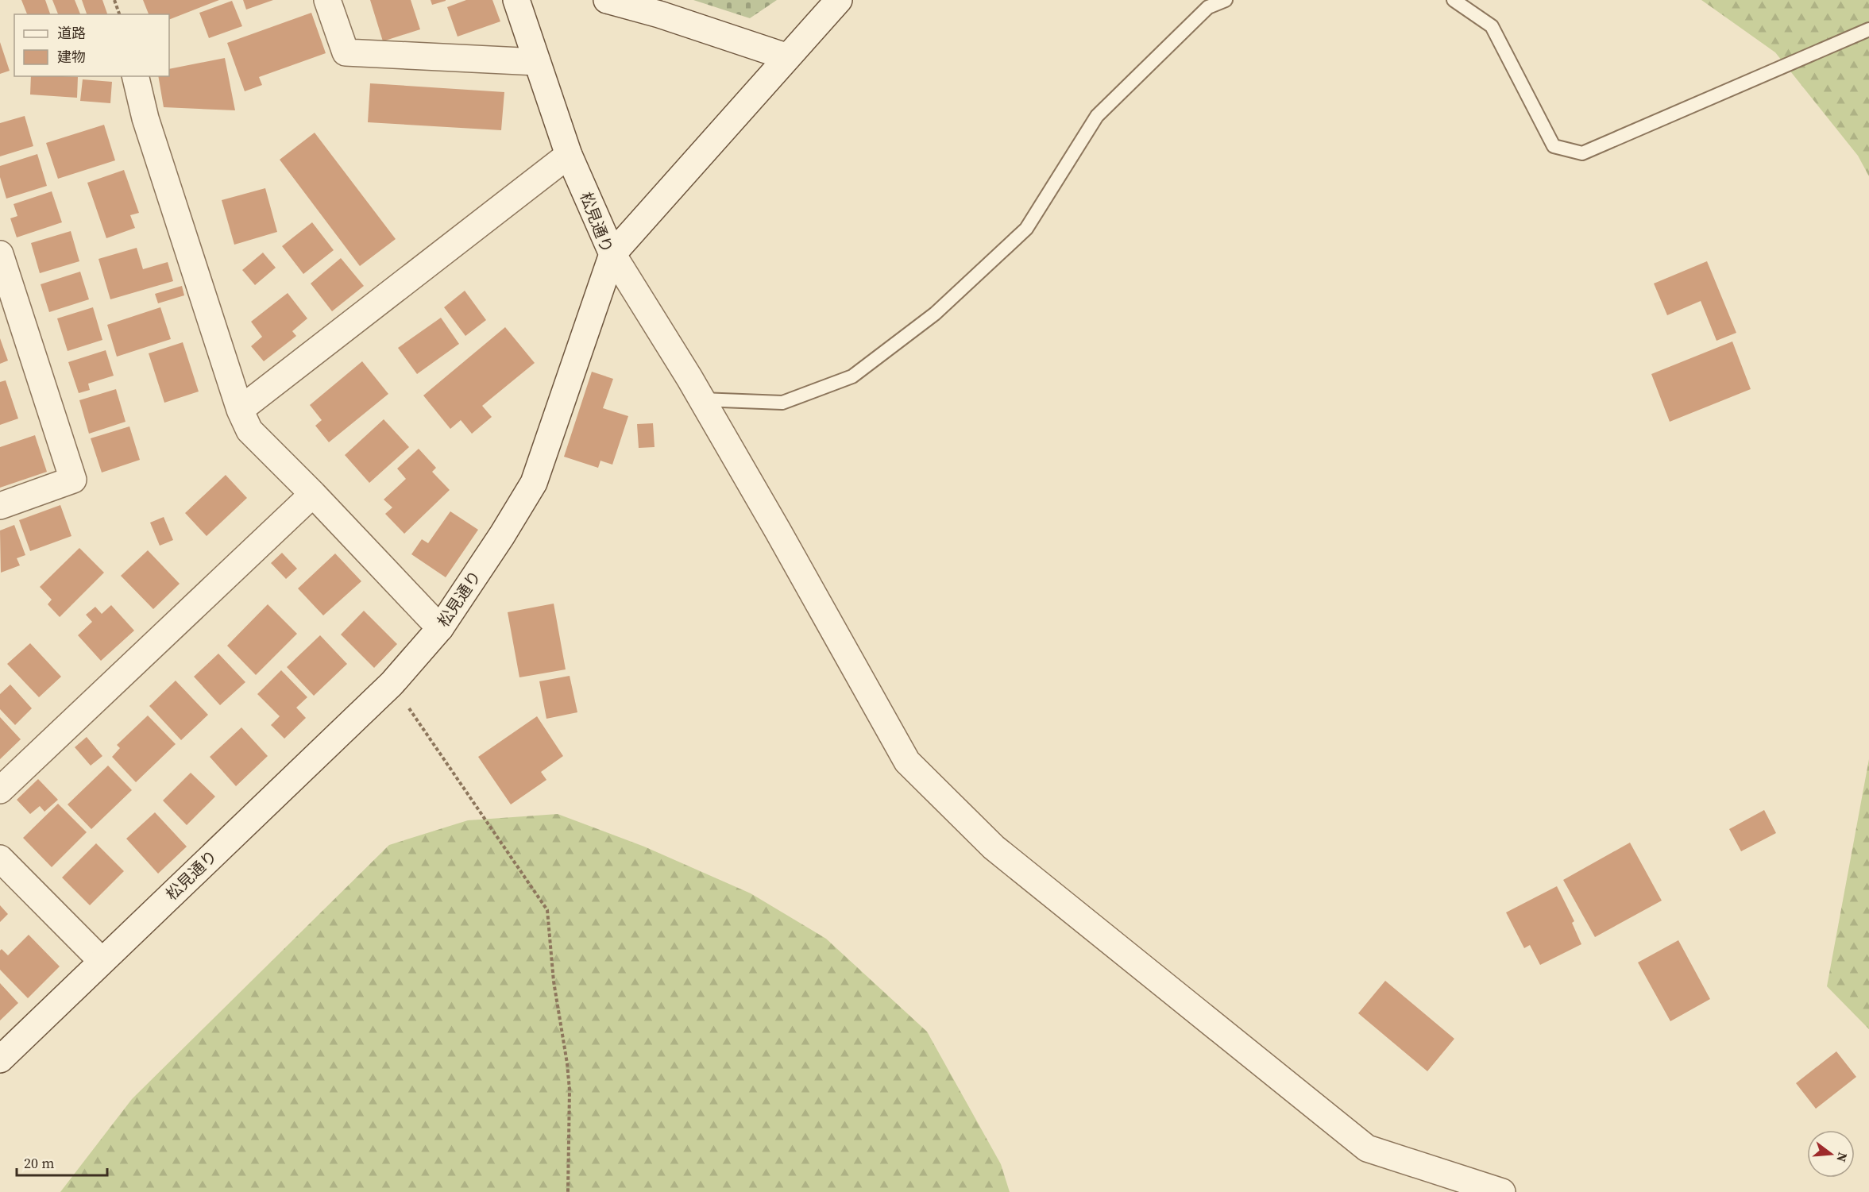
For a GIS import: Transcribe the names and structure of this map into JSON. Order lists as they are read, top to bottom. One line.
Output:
{"streets":{"street":["松見通り"]},"legend":["道路","建物"],"scale_bar":"20 m","north":"right"}
